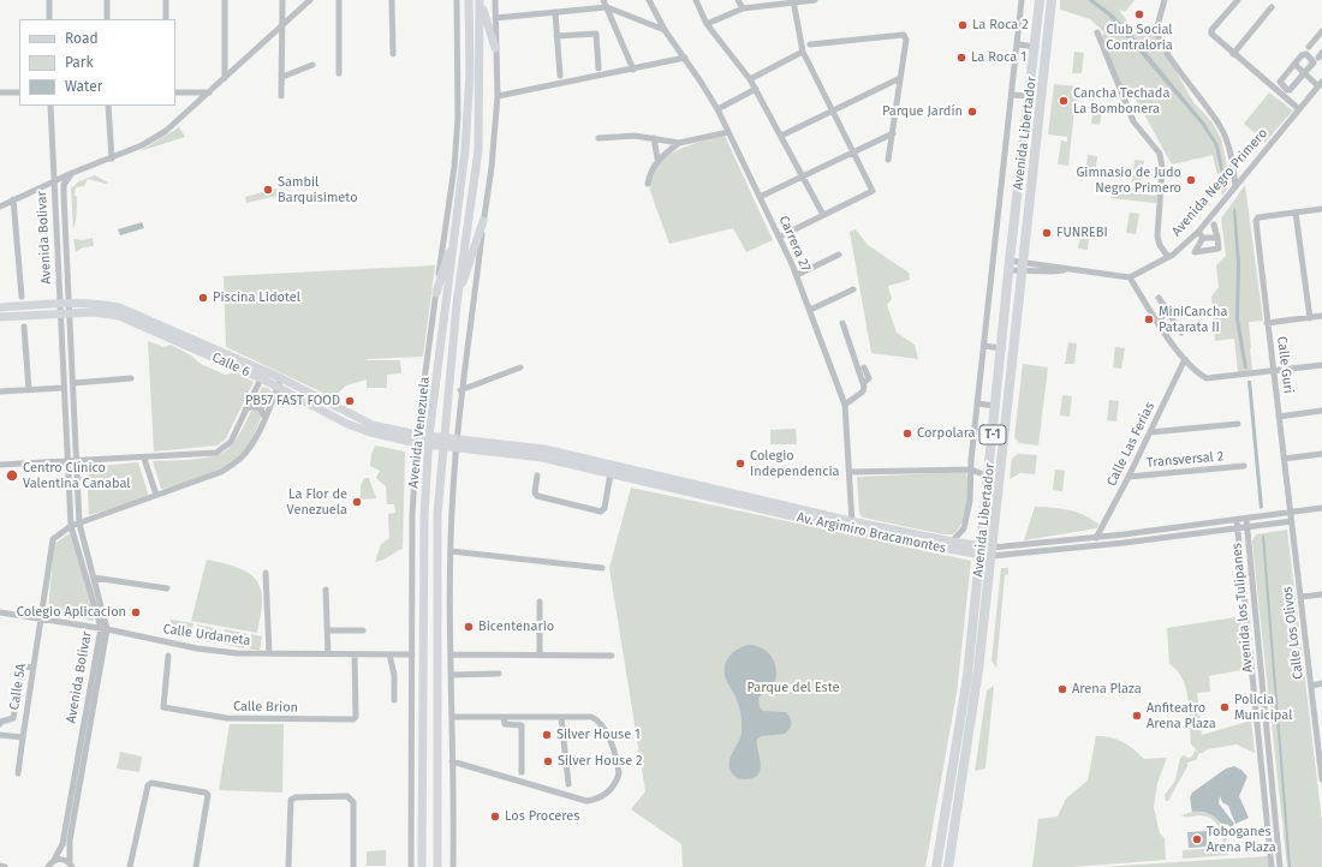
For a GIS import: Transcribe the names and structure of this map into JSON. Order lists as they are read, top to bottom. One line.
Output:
{"streets":{"main road":["Avenida Libertador","T-1"],"street":["Avenida Negro Primero","Avenida Bolivar","Carrera 27","Calle 6","Calle Guri","Avenida Venezuela","Calle Las Ferias","Transversal 2","Av. Argimiro Bracamontes","Avenida los Tulipanes","Calle Los Olivos","Calle Urdaneta","Calle 5A","Calle Brion"]},"crossings":[["Avenida Libertador","Av. Argimiro Bracamontes"],["Avenida Bolivar","Calle Urdaneta"],["Avenida Bolivar","Calle 5A"],["Carrera 27","Av. Argimiro Bracamontes"],["Calle 6","Avenida Venezuela"],["Calle Guri","Calle Los Olivos"],["Avenida Venezuela","Calle Urdaneta"],["Calle Las Ferias","Transversal 2"],["Calle Urdaneta","Calle 5A"],["Calle Urdaneta","Calle Brion"]],"parks":["Parque del Este"],"places":["Club Social Contraloria","La Roca 2","La Roca 1","Cancha Techada La Bombonera","Parque Jardín","Gimnasio de Judo Negro Primero","Sambil Barquisimeto","FUNREBI","Piscina Lidotel","MiniCancha Patarata II","PB57 FAST FOOD","Corpolara","Colegio Independencia","Centro Clínico Valentina Canabal","La Flor de Venezuela","Colegio Aplicacion","Bicentenario","Arena Plaza","Policia Municipal","Anfiteatro Arena Plaza","Silver House 1","Silver House 2","Los Proceres","Toboganes Arena Plaza"],"legend":["Road","Park","Water"]}
